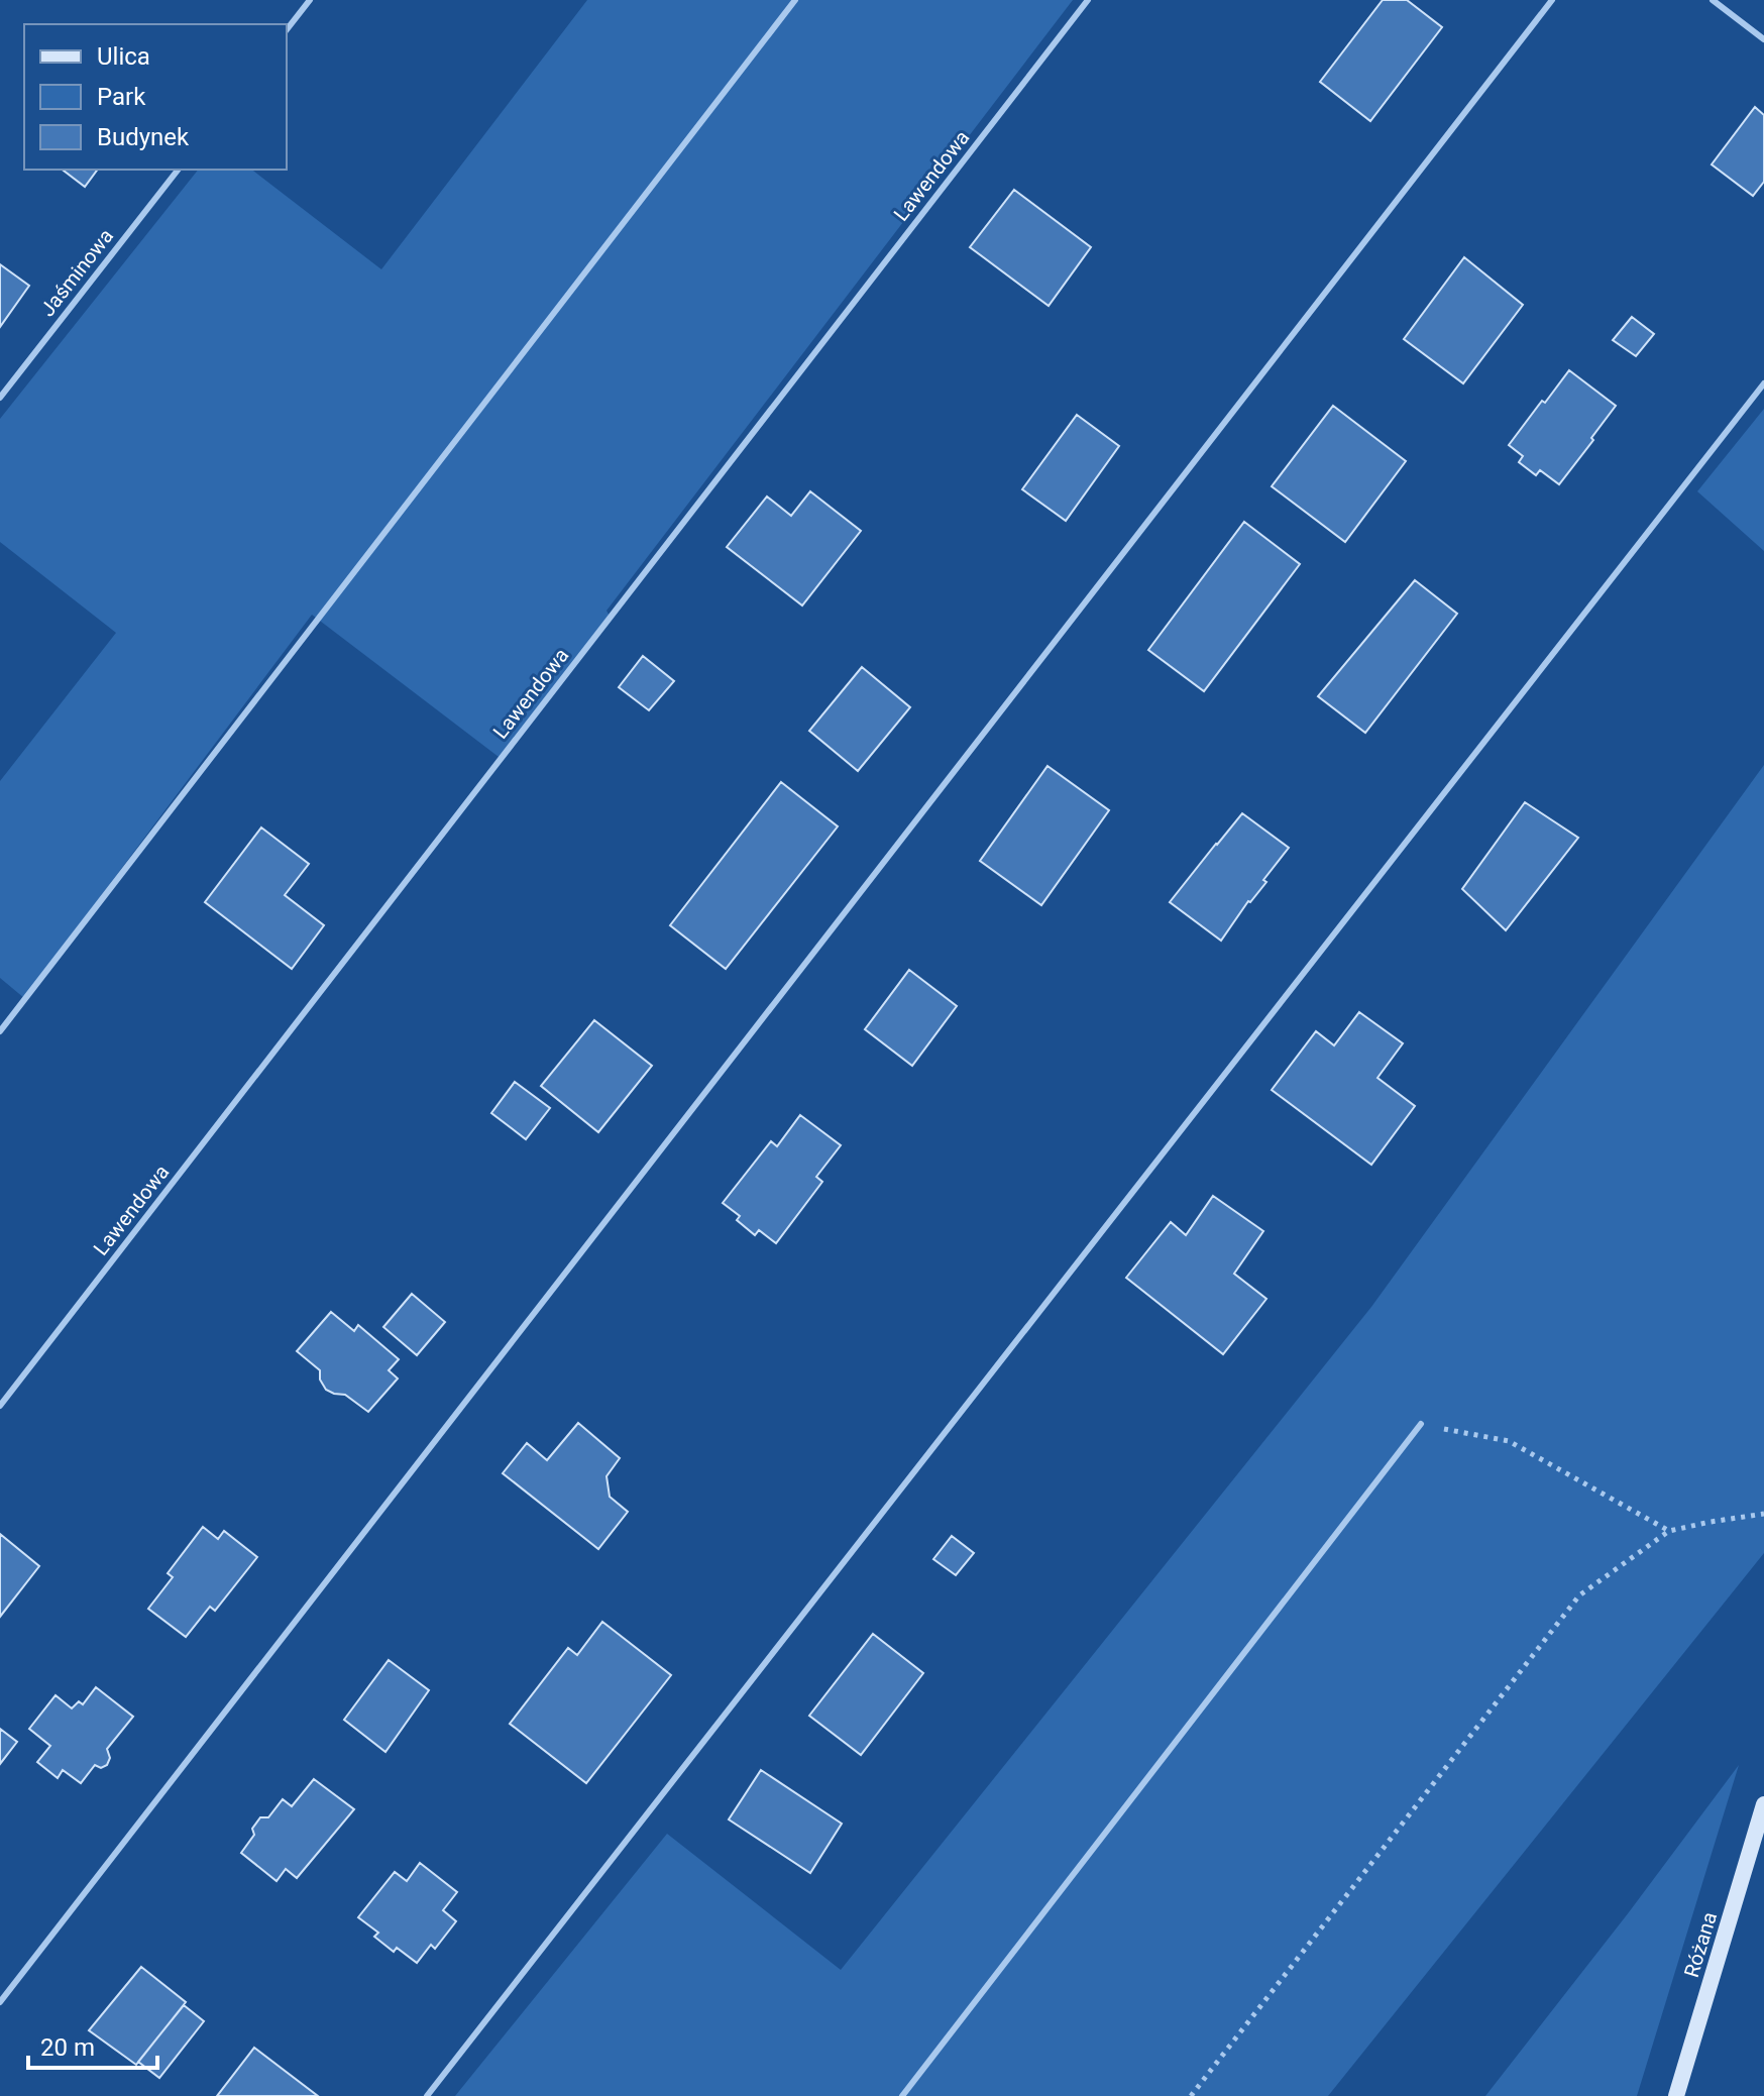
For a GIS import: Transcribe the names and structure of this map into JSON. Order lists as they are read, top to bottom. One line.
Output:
{"streets":{"street":["Różana"],"lane":["Lawendowa","Jaśminowa"]},"legend":["Ulica","Park","Budynek"],"scale_bar":"20 m"}
